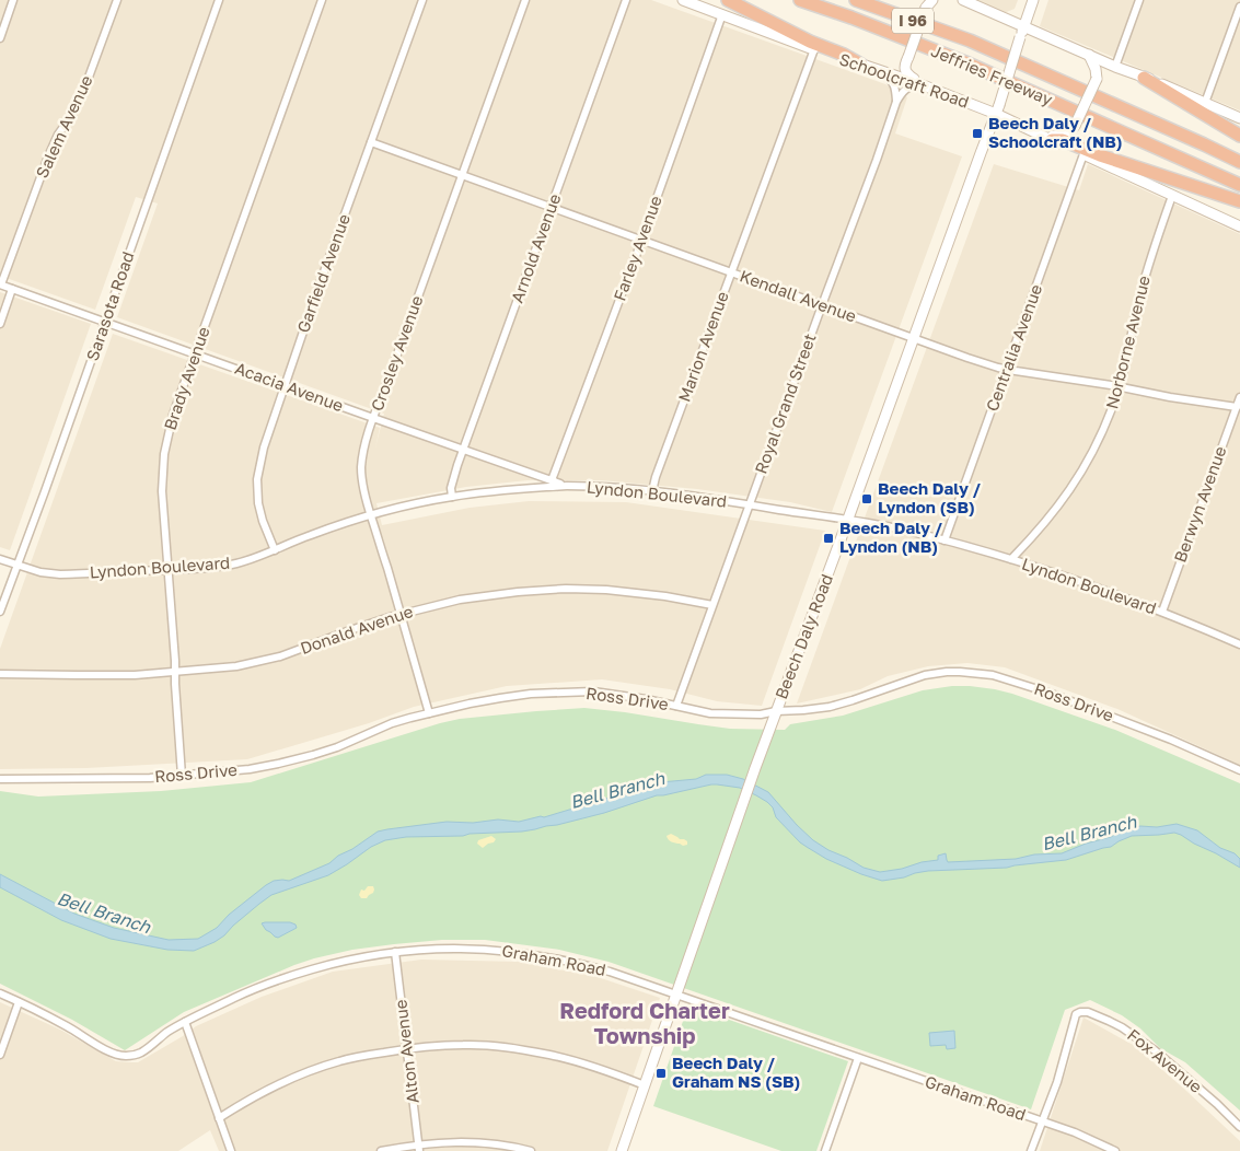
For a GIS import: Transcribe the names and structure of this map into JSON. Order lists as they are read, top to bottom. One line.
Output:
{"streets":{"highway":["I 96","Jeffries Freeway"],"main road":["Schoolcraft Road","Beech Daly Road"],"street":["Salem Avenue","Arnold Avenue","Farley Avenue","Garfield Avenue","Kendall Avenue","Sarasota Road","Norborne Avenue","Marion Avenue","Centralia Avenue","Crosley Avenue","Brady Avenue","Acacia Avenue","Royal Grand Street","Lyndon Boulevard","Berwyn Avenue","Donald Avenue","Ross Drive","Graham Road","Alton Avenue","Fox Avenue"]},"crossings":[["Schoolcraft Road","Farley Avenue"],["Schoolcraft Road","Norborne Avenue"],["Schoolcraft Road","Marion Avenue"],["Schoolcraft Road","Centralia Avenue"],["Schoolcraft Road","Beech Daly Road"],["Salem Avenue","Acacia Avenue"],["Arnold Avenue","Kendall Avenue"],["Arnold Avenue","Acacia Avenue"],["Arnold Avenue","Lyndon Boulevard"],["Farley Avenue","Kendall Avenue"],["Farley Avenue","Acacia Avenue"],["Garfield Avenue","Kendall Avenue"],["Garfield Avenue","Acacia Avenue"],["Garfield Avenue","Lyndon Boulevard"],["Kendall Avenue","Norborne Avenue"],["Kendall Avenue","Marion Avenue"],["Kendall Avenue","Centralia Avenue"],["Kendall Avenue","Crosley Avenue"],["Kendall Avenue","Royal Grand Street"],["Kendall Avenue","Berwyn Avenue"],["Kendall Avenue","Beech Daly Road"],["Sarasota Road","Acacia Avenue"],["Sarasota Road","Lyndon Boulevard"],["Norborne Avenue","Lyndon Boulevard"],["Marion Avenue","Lyndon Boulevard"],["Centralia Avenue","Lyndon Boulevard"],["Crosley Avenue","Acacia Avenue"],["Crosley Avenue","Lyndon Boulevard"],["Crosley Avenue","Donald Avenue"],["Crosley Avenue","Ross Drive"],["Brady Avenue","Acacia Avenue"],["Brady Avenue","Lyndon Boulevard"],["Brady Avenue","Donald Avenue"],["Brady Avenue","Ross Drive"],["Acacia Avenue","Lyndon Boulevard"],["Royal Grand Street","Lyndon Boulevard"],["Royal Grand Street","Donald Avenue"],["Royal Grand Street","Ross Drive"],["Lyndon Boulevard","Berwyn Avenue"],["Lyndon Boulevard","Beech Daly Road"],["Beech Daly Road","Ross Drive"],["Beech Daly Road","Graham Road"],["Graham Road","Alton Avenue"],["Graham Road","Fox Avenue"]],"districts":["Redford Charter Township"],"water":["Bell Branch"],"places":{"transit":["Beech Daly / Schoolcraft (NB)","Beech Daly / Lyndon (SB)","Beech Daly / Lyndon (NB)","Beech Daly / Graham NS (SB)"]}}
